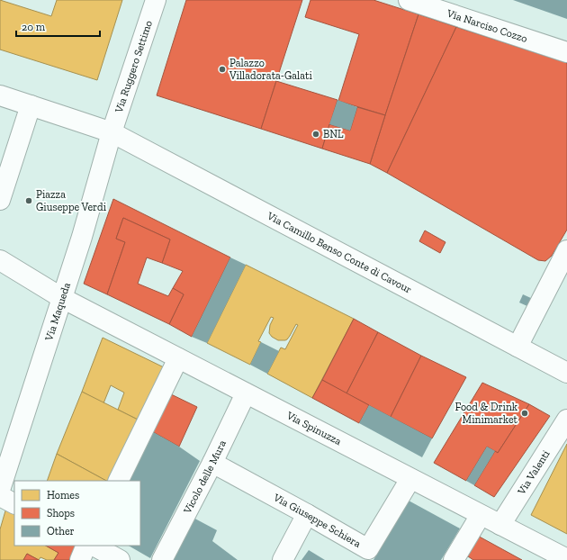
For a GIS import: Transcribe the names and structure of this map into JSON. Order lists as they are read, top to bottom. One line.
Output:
{"streets":{"street":["Via Narciso Cozzo","Via Ruggero Settimo","Via Camillo Benso Conte di Cavour","Via Maqueda","Via Spinuzza","Via Valenti","Vicolo delle Mura","Via Giuseppe Schiera"]},"crossings":[["Via Ruggero Settimo","Via Camillo Benso Conte di Cavour"],["Via Ruggero Settimo","Via Maqueda"],["Via Camillo Benso Conte di Cavour","Via Maqueda"],["Via Maqueda","Via Spinuzza"],["Via Spinuzza","Via Valenti"],["Via Spinuzza","Vicolo delle Mura"],["Via Spinuzza","Via Giuseppe Schiera"],["Vicolo delle Mura","Via Giuseppe Schiera"]],"places":["Palazzo Villadorata-Galati","BNL","Piazza Giuseppe Verdi","Food & Drink Minimarket"],"legend":["Homes","Shops","Other"],"scale_bar":"20 m"}
